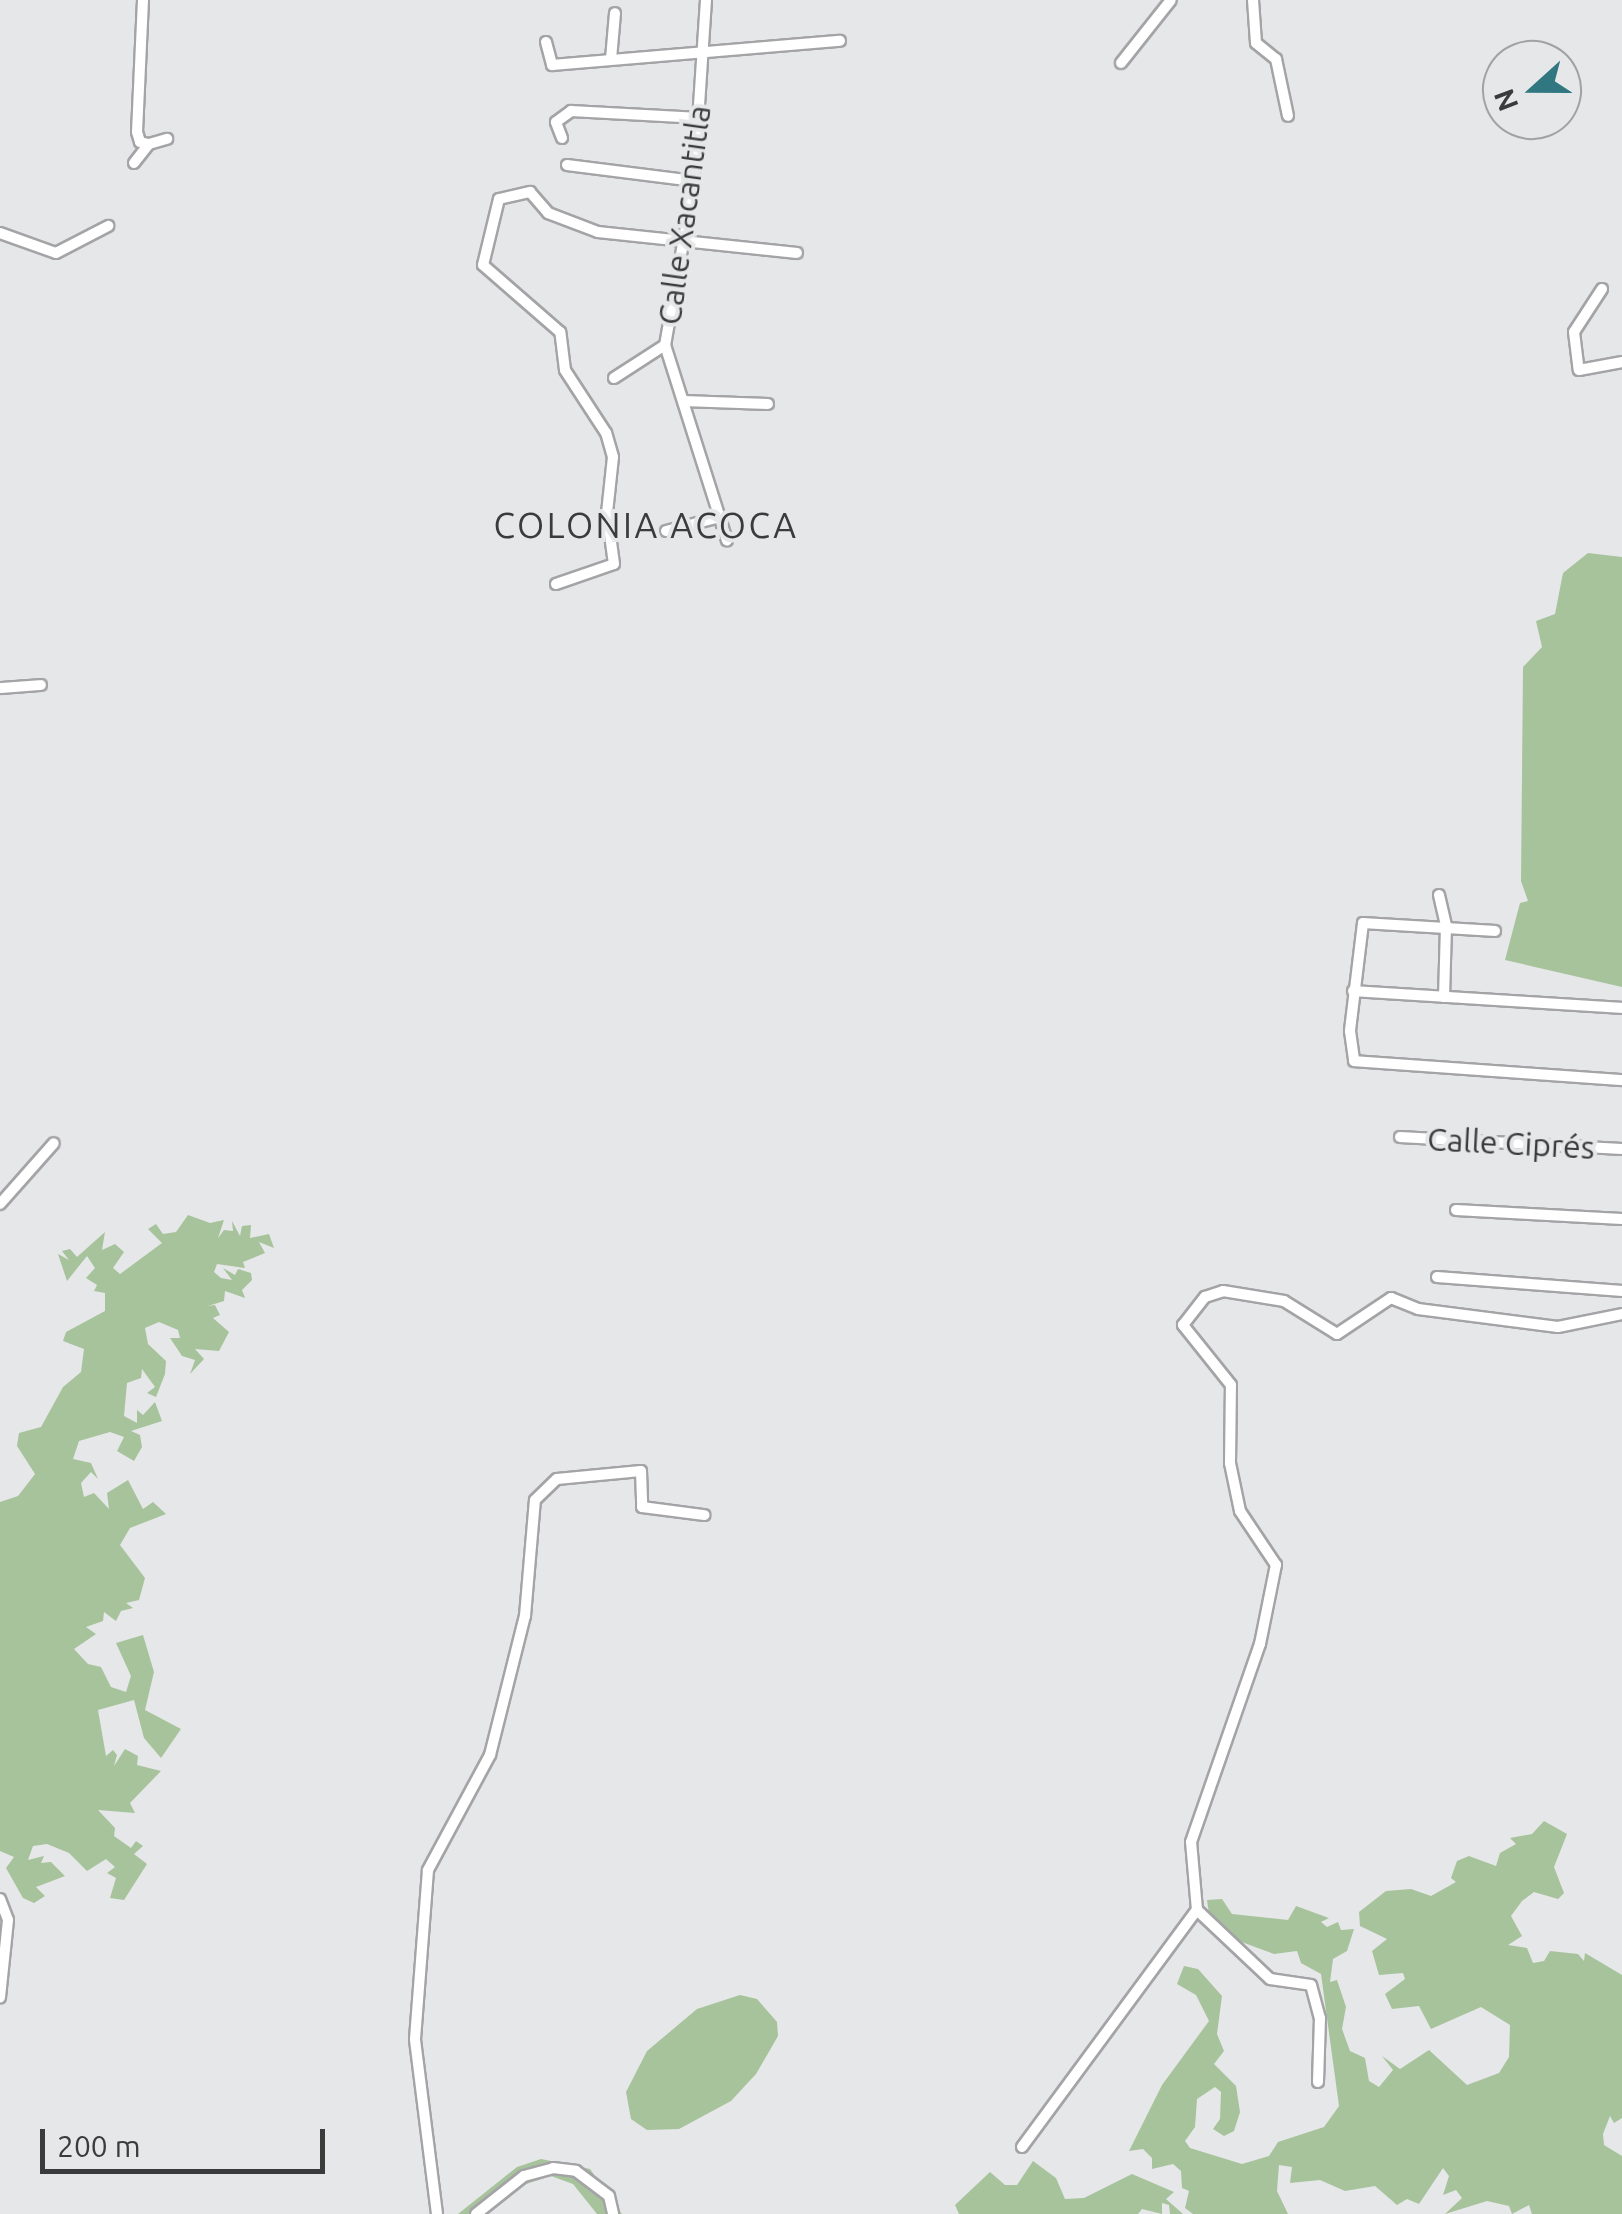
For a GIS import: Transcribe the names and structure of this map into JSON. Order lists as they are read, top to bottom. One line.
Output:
{"streets":{"street":["Calle Xacantitla","Calle Ciprés"]},"districts":["COLONIA ACOCA"],"scale_bar":"200 m","north":"left"}
